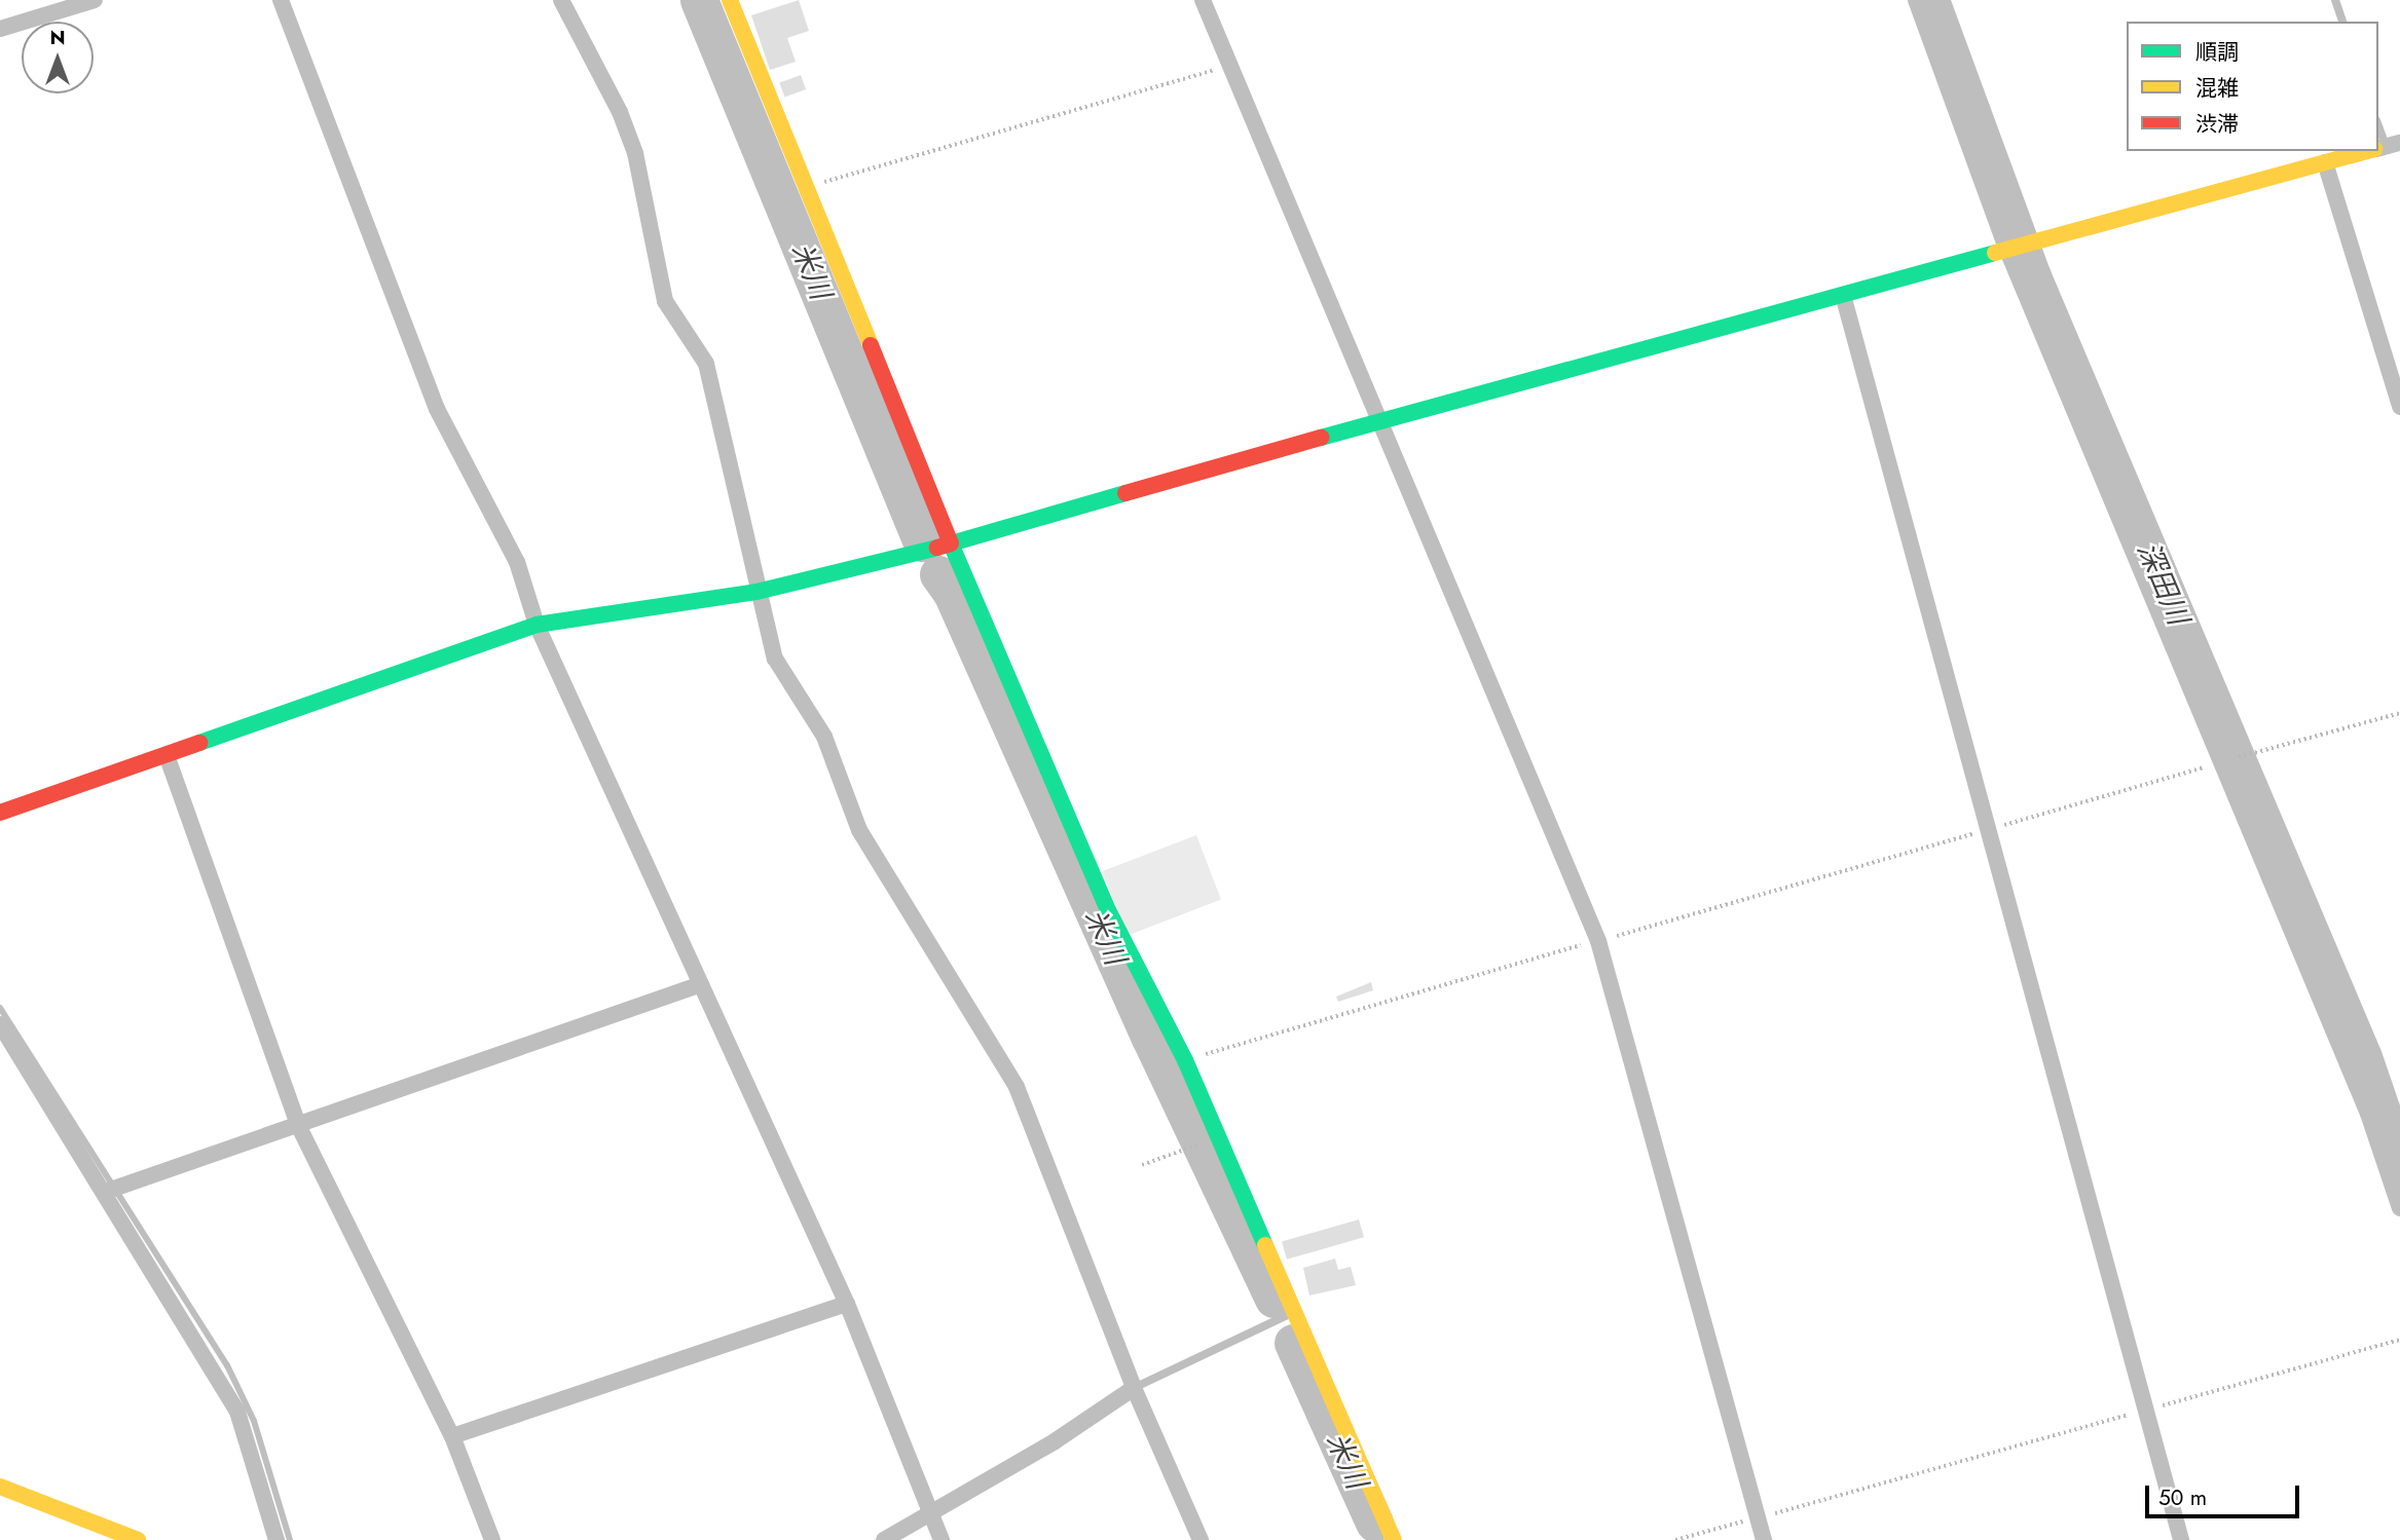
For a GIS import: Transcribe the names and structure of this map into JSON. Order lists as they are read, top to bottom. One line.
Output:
{"water":["米川","深田川"],"legend":["順調","混雑","渋滞"],"scale_bar":"50 m","north":"top"}
